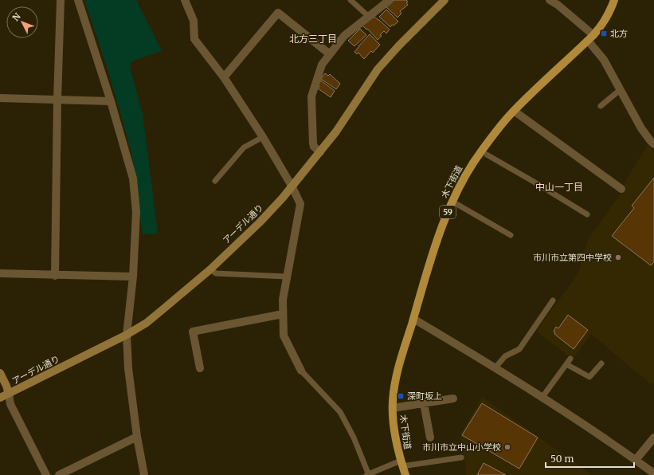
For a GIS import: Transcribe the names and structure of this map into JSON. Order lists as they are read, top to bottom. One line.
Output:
{"streets":{"main road":["木下街道","59"],"street":["アーデル通り"]},"districts":["北方三丁目","中山一丁目"],"places":{"transit":["北方","深町坂上"],"other":["市川市立第四中学校","市川市立中山小学校"]},"scale_bar":"50 m","north":"top left"}
